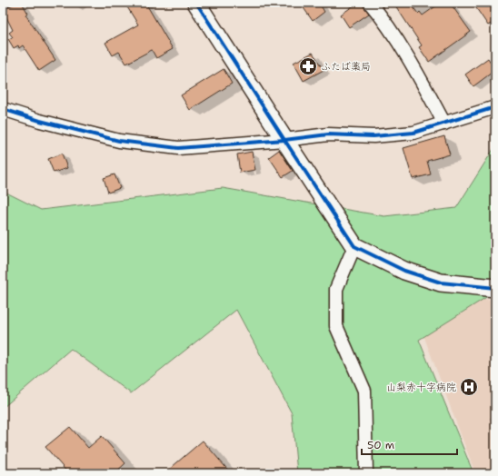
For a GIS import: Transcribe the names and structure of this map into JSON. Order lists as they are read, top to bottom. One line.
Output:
{"places":{"pharmacy":["ふたば薬局"],"hospital":["山梨赤十字病院"]},"scale_bar":"50 m"}
